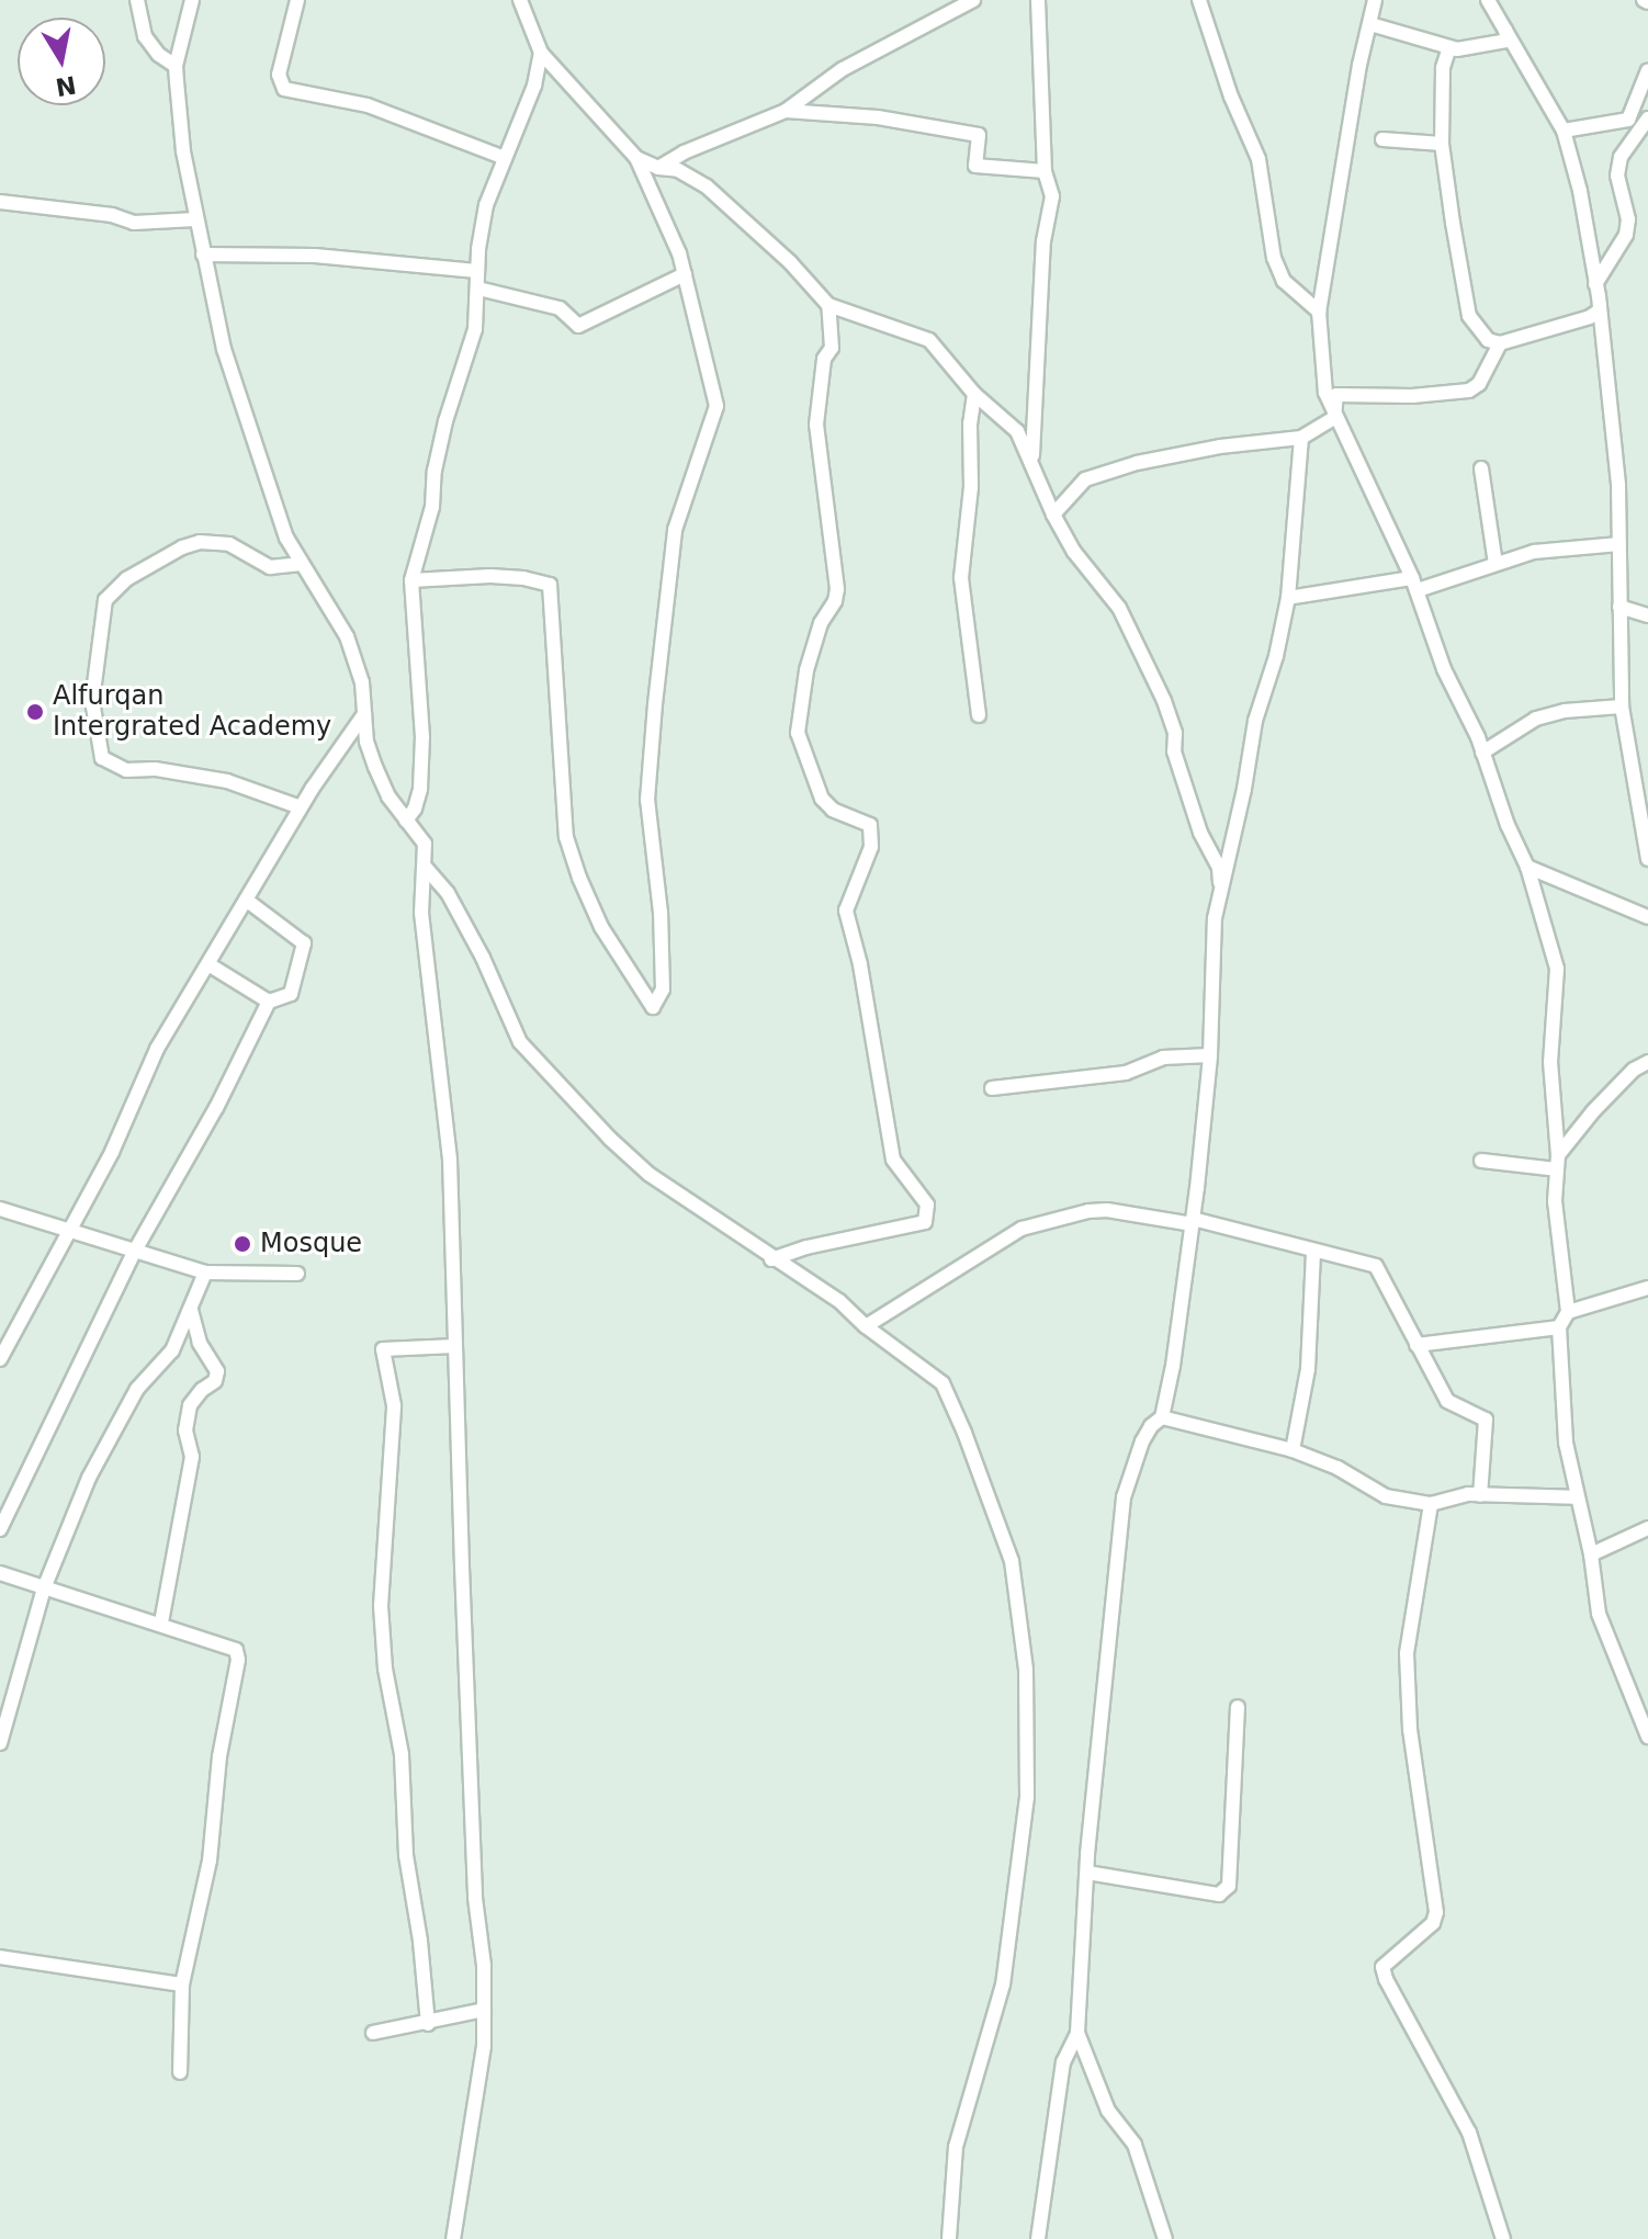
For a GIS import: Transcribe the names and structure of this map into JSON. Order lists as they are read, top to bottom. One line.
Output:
{"places":["Alfurqan Intergrated Academy","Mosque"],"north":"bottom"}
